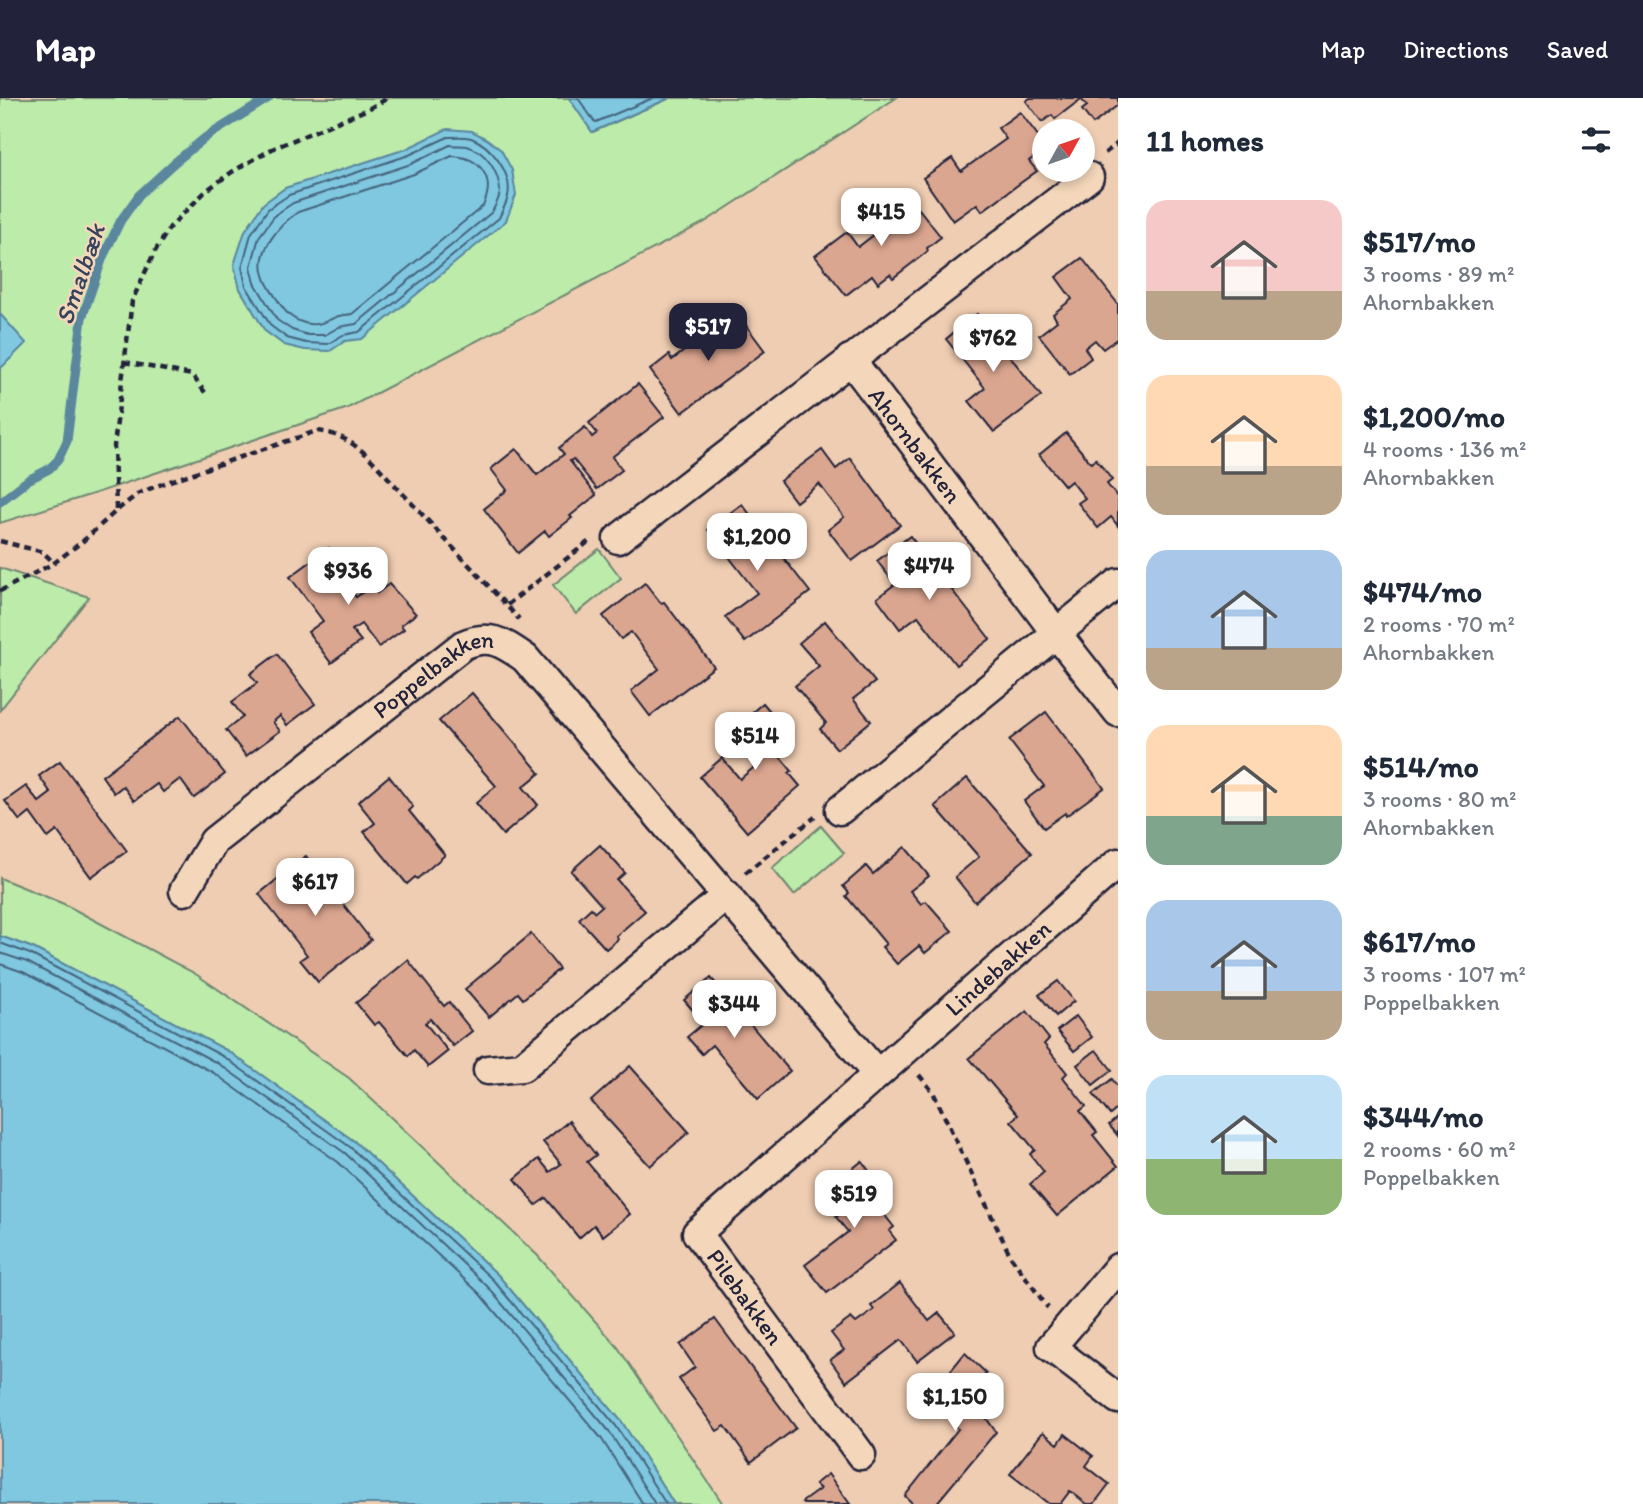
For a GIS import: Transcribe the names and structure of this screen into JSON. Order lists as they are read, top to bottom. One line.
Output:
{"streets":{"street":["Ahornbakken","Poppelbakken","Lindebakken","Pilebakken"]},"crossings":[["Poppelbakken","Lindebakken"],["Poppelbakken","Pilebakken"],["Lindebakken","Pilebakken"]],"water":["Smalbæk"],"north":"top right","page":{"header":"Map","nav":["Map","Directions","Saved"],"heading":"11 homes","list":[{"name":"$517/mo","note":"3 rooms · 89 m² · Ahornbakken"},{"name":"$1,200/mo","note":"4 rooms · 136 m² · Ahornbakken"},{"name":"$474/mo","note":"2 rooms · 70 m² · Ahornbakken"},{"name":"$514/mo","note":"3 rooms · 80 m² · Ahornbakken"},{"name":"$617/mo","note":"3 rooms · 107 m² · Poppelbakken"},{"name":"$344/mo","note":"2 rooms · 60 m² · Poppelbakken"}],"price":["$415","$517","$762","$1,200","$474","$936","$514","$617","$344","$519","$1,150"]}}
